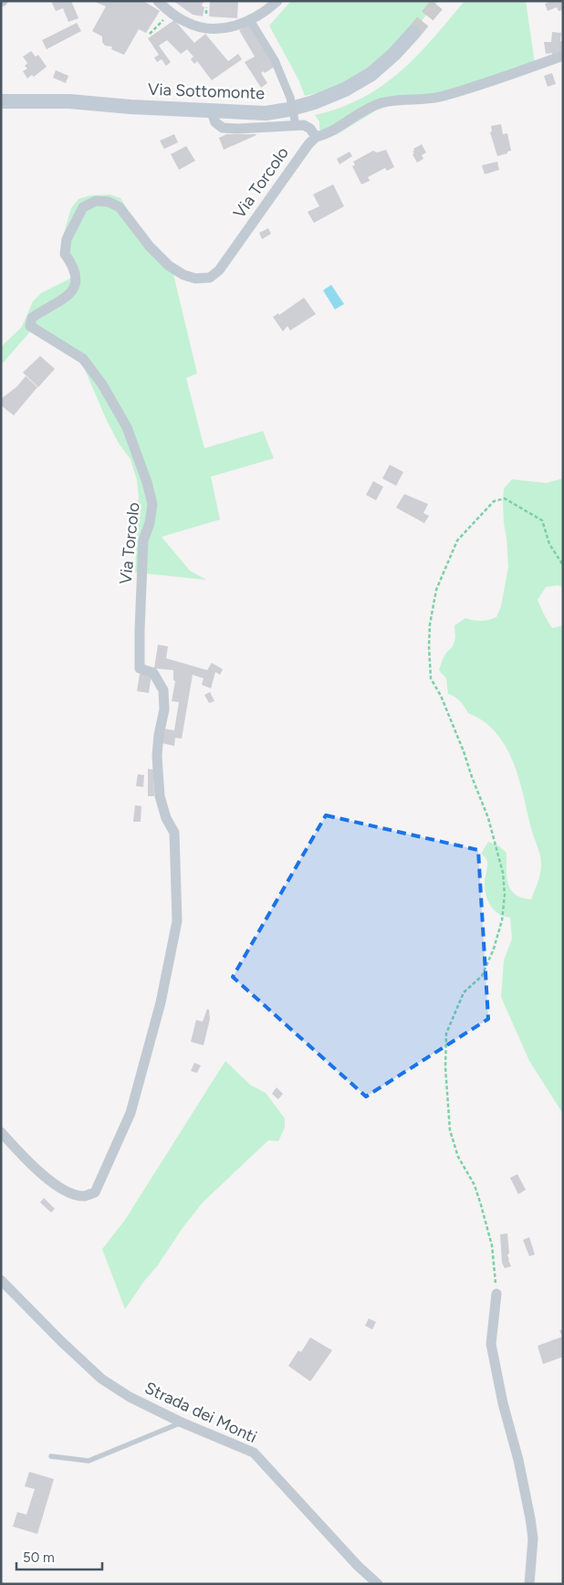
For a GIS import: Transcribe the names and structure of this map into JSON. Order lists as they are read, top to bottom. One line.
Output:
{"streets":{"main road":["Via Sottomonte"],"street":["Via Torcolo","Strada dei Monti"]},"crossings":[["Via Sottomonte","Via Torcolo"]],"scale_bar":"50 m"}
